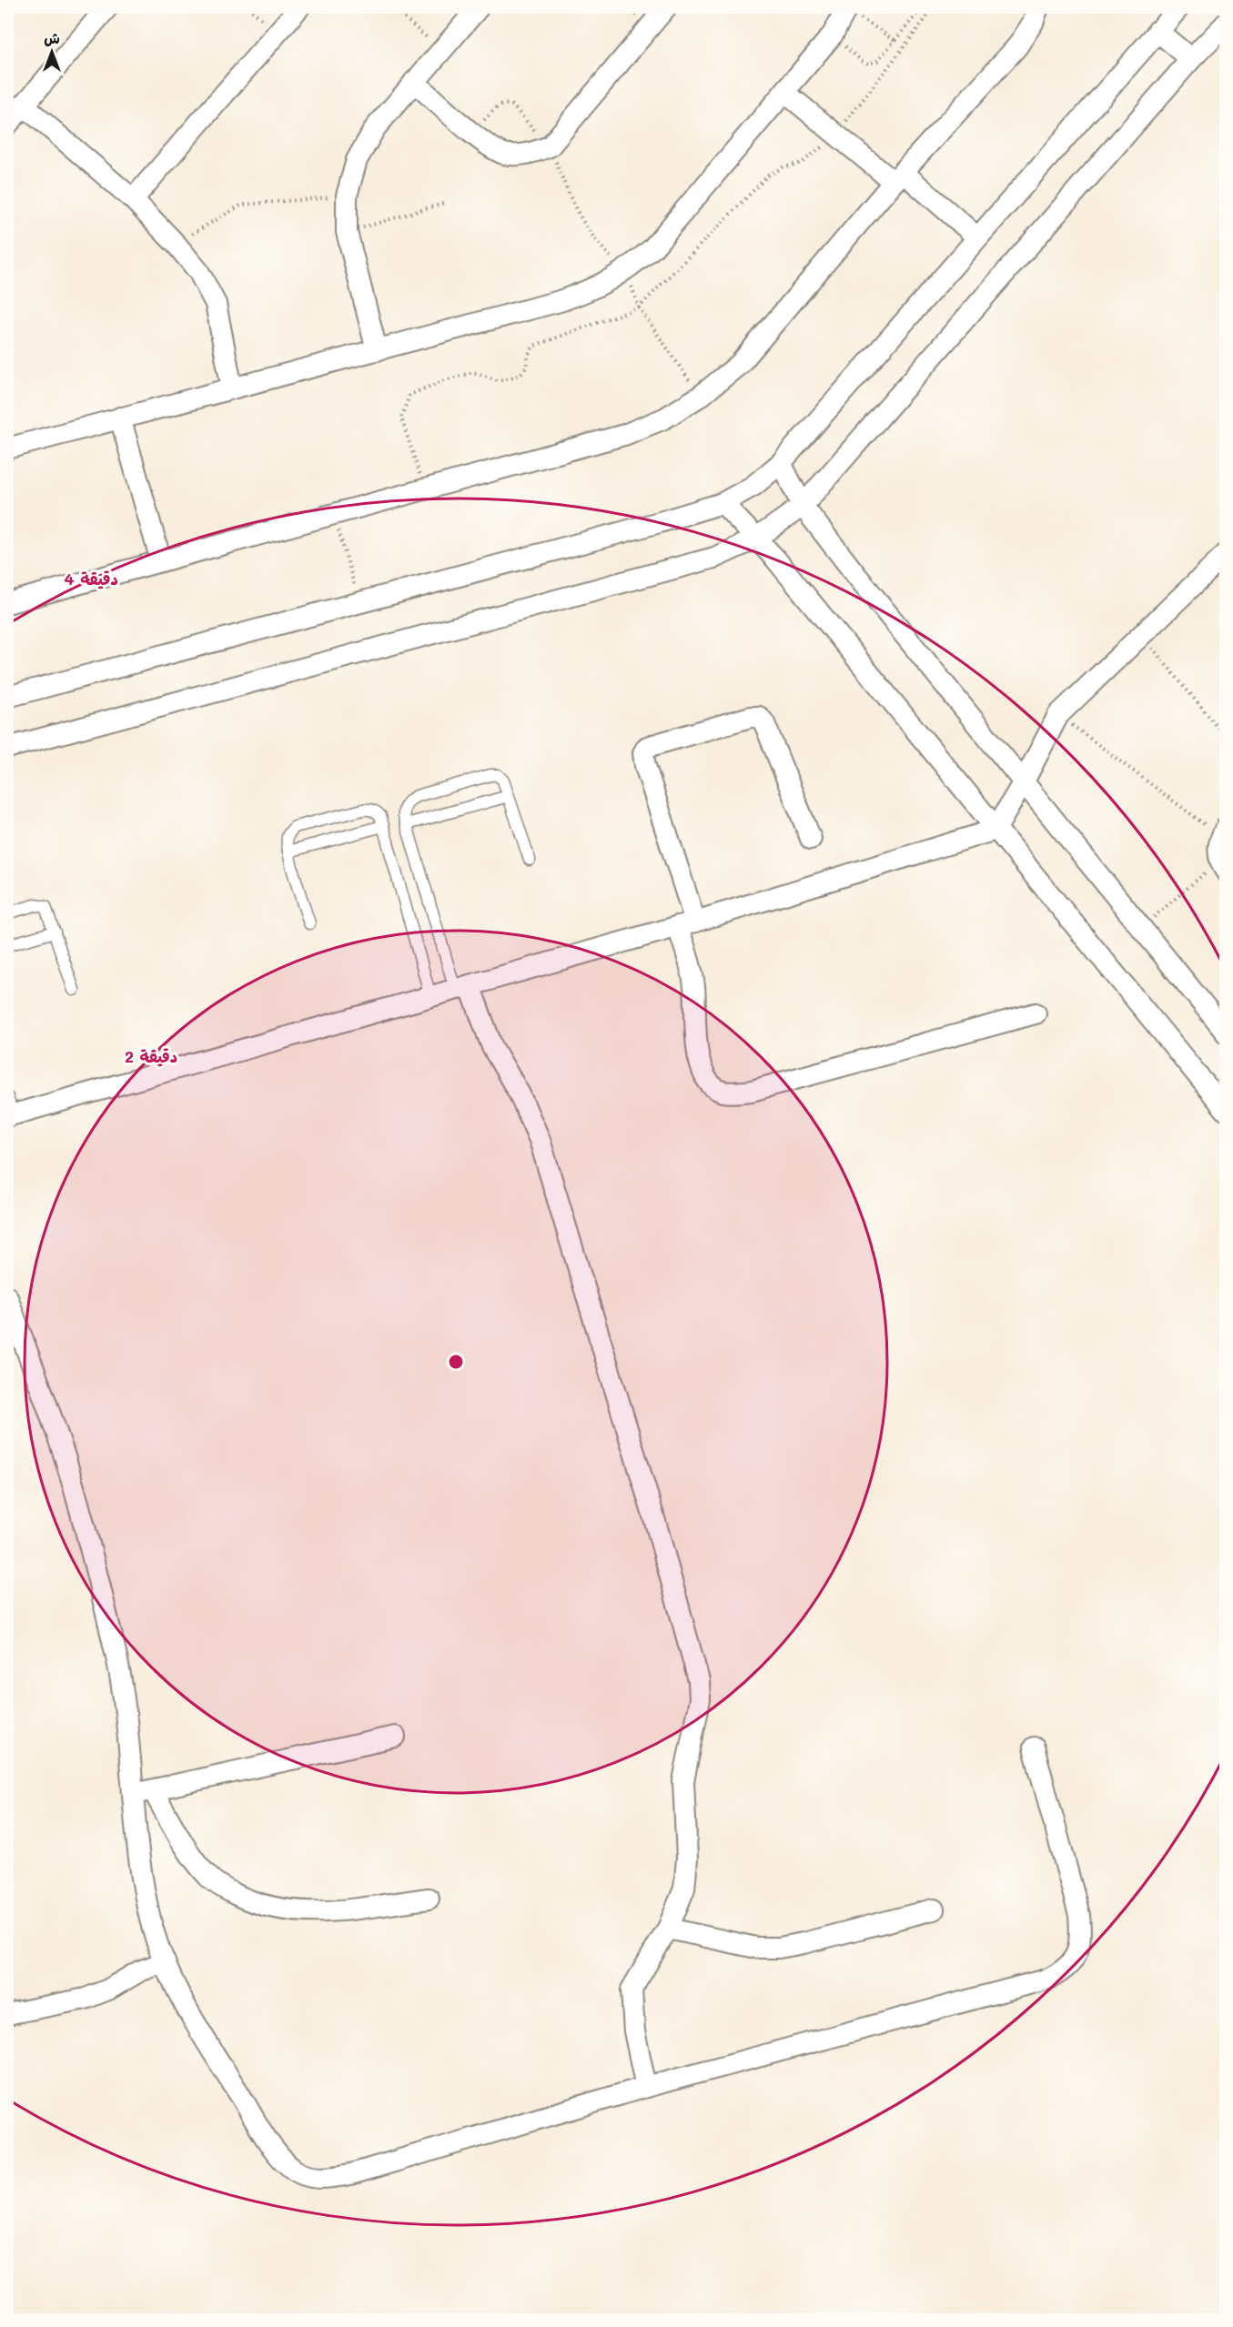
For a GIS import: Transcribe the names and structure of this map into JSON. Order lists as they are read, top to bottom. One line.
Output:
{"north":"top","rings":["4 دقيقة","2 دقيقة"]}
